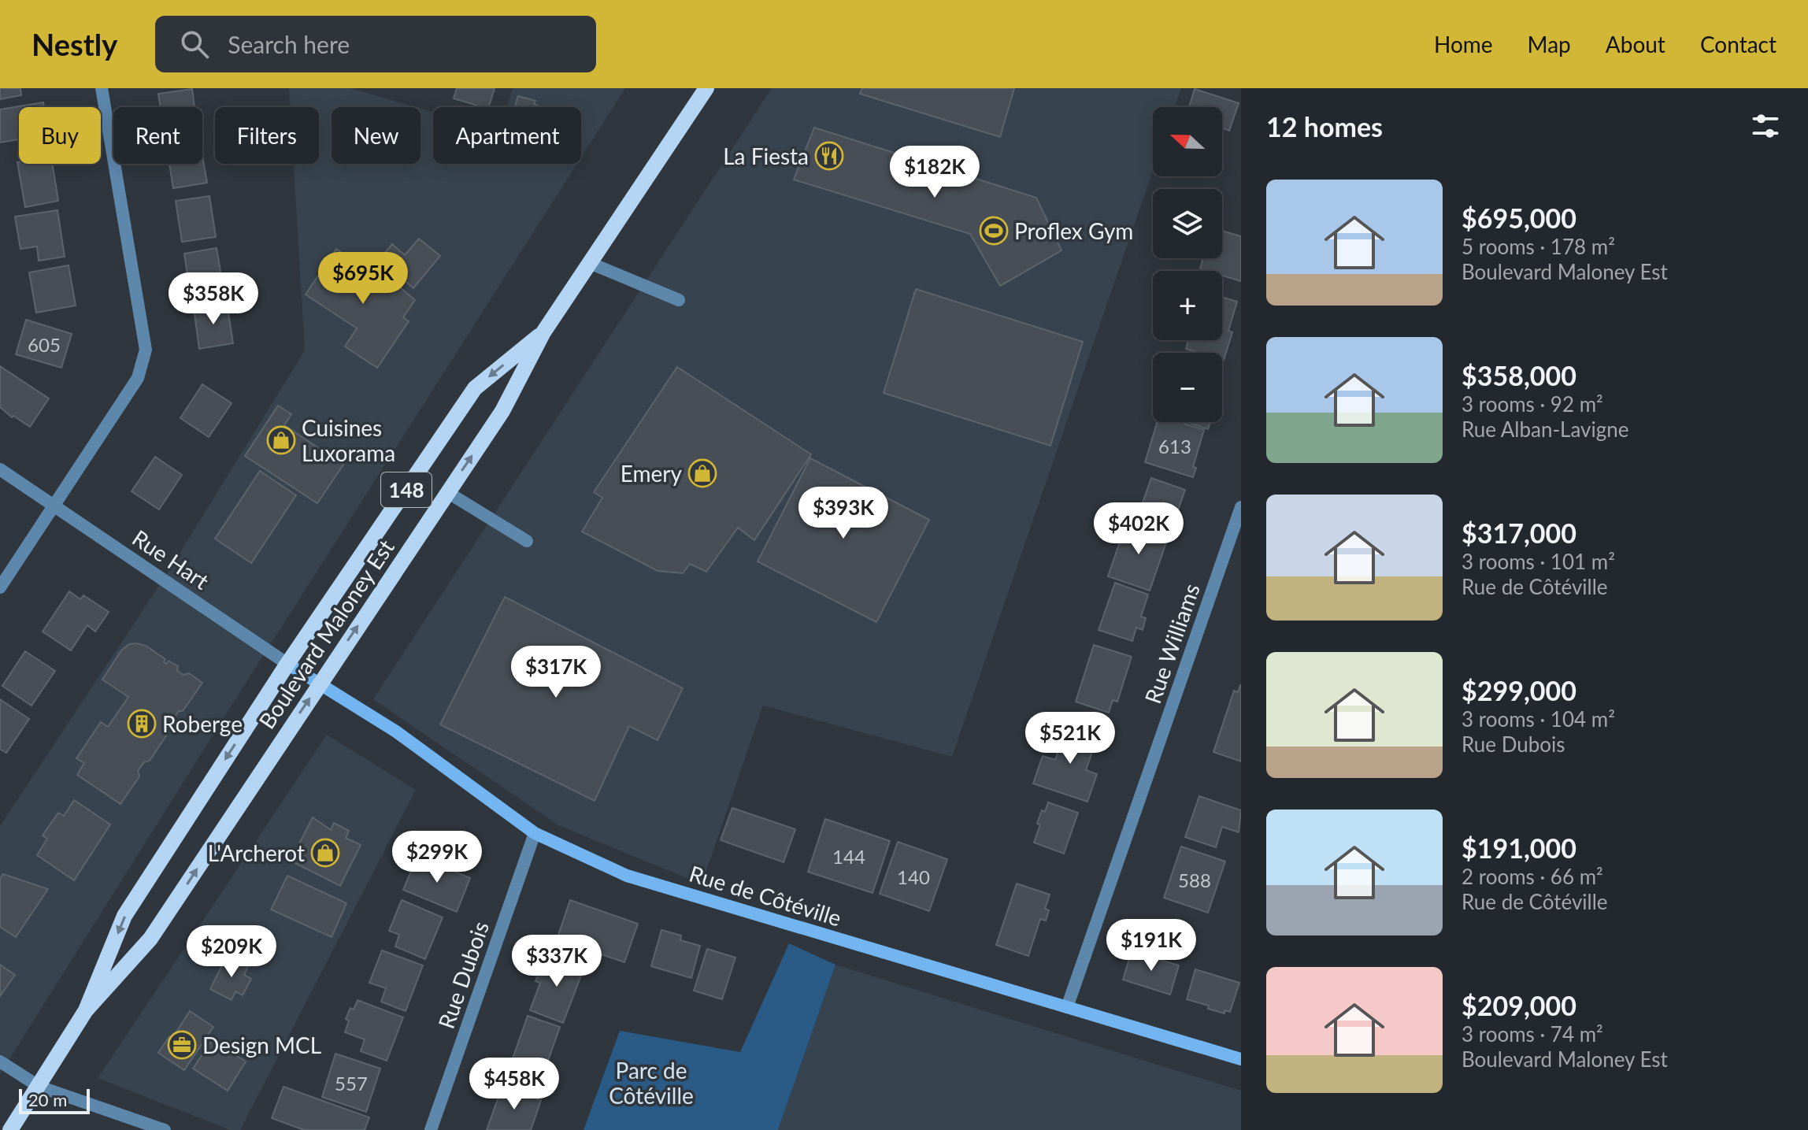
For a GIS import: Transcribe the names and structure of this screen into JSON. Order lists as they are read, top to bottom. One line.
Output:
{"streets":{"main road":["148","Boulevard Maloney Est"],"street":["Rue Hart","Rue Williams","Rue de Côtéville","Rue Dubois"]},"crossings":[["Rue Hart","Boulevard Maloney Est"],["Rue Hart","Rue de Côtéville"],["Boulevard Maloney Est","Rue de Côtéville"],["Rue Williams","Rue de Côtéville"],["Rue de Côtéville","Rue Dubois"]],"parks":["Parc de Côtéville"],"places":{"restaurant":["La Fiesta"],"sports":["Proflex Gym"],"shop":["Cuisines Luxorama","Emery","L'Archerot"],"building":["Roberge"],"office":["Design MCL"]},"house_numbers":["605","613","144","140","588","557"],"scale_bar":"20 m","north":"left","page":{"header":"Nestly","search":"Search here","nav":["Home","Map","About","Contact"],"heading":"12 homes","map_buttons":["+","−"],"chip":["Buy","Rent","Filters","New","Apartment"],"price":["$182K","$695K","$358K","$393K","$402K","$317K","$521K","$299K","$191K","$209K","$337K","$458K"],"list":[{"name":"$695,000","note":"5 rooms · 178 m² · Boulevard Maloney Est"},{"name":"$358,000","note":"3 rooms · 92 m² · Rue Alban-Lavigne"},{"name":"$317,000","note":"3 rooms · 101 m² · Rue de Côtéville"},{"name":"$299,000","note":"3 rooms · 104 m² · Rue Dubois"},{"name":"$191,000","note":"2 rooms · 66 m² · Rue de Côtéville"},{"name":"$209,000","note":"3 rooms · 74 m² · Boulevard Maloney Est"}],"scale":"20 m"}}
